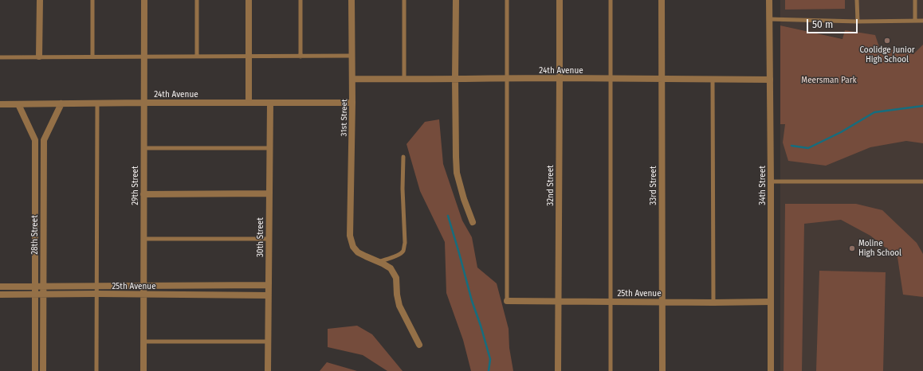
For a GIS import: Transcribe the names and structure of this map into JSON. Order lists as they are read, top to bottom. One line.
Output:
{"streets":{"street":["24th Avenue","31st Street","29th Street","32nd Street","33rd Street","34th Street","28th Street","30th Street","25th Avenue"]},"crossings":[["24th Avenue","31st Street"],["24th Avenue","29th Street"],["24th Avenue","32nd Street"],["24th Avenue","33rd Street"],["24th Avenue","34th Street"],["24th Avenue","28th Street"],["24th Avenue","30th Street"],["29th Street","25th Avenue"],["32nd Street","25th Avenue"],["33rd Street","25th Avenue"],["34th Street","25th Avenue"],["28th Street","25th Avenue"],["30th Street","25th Avenue"]],"parks":["Meersman Park"],"places":["Coolidge Junior High School","Moline High School"],"scale_bar":"50 m"}
